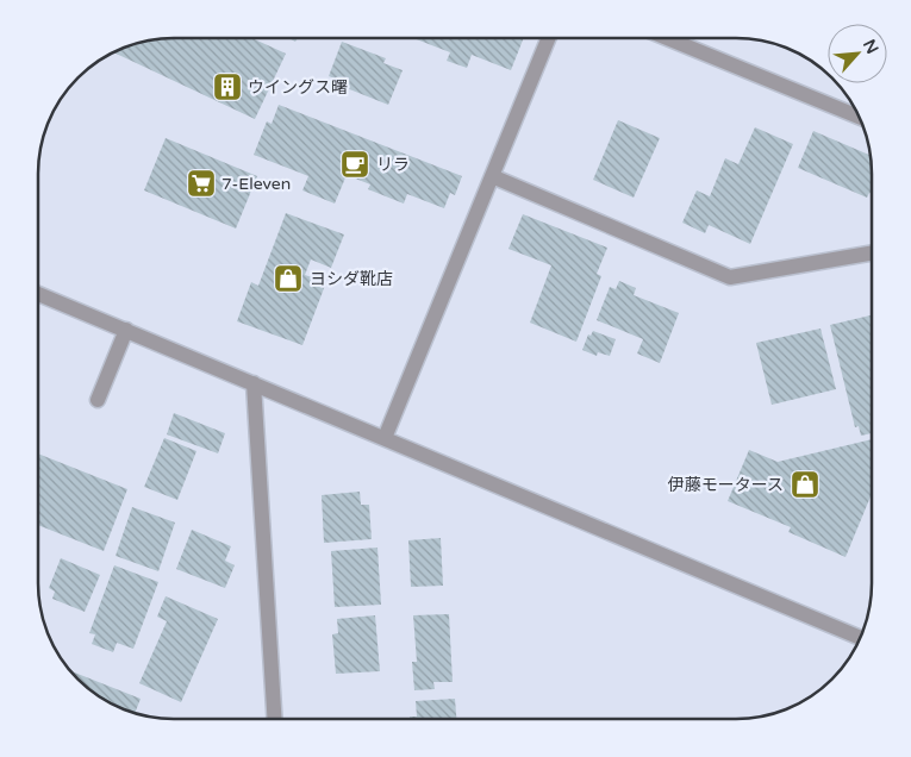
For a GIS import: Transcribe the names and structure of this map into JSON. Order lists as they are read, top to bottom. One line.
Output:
{"places":{"building":["ウイングス曙"],"cafe":["リラ"],"supermarket":["7-Eleven"],"shop":["ヨシダ靴店","伊藤モータース"]},"north":"top right"}
